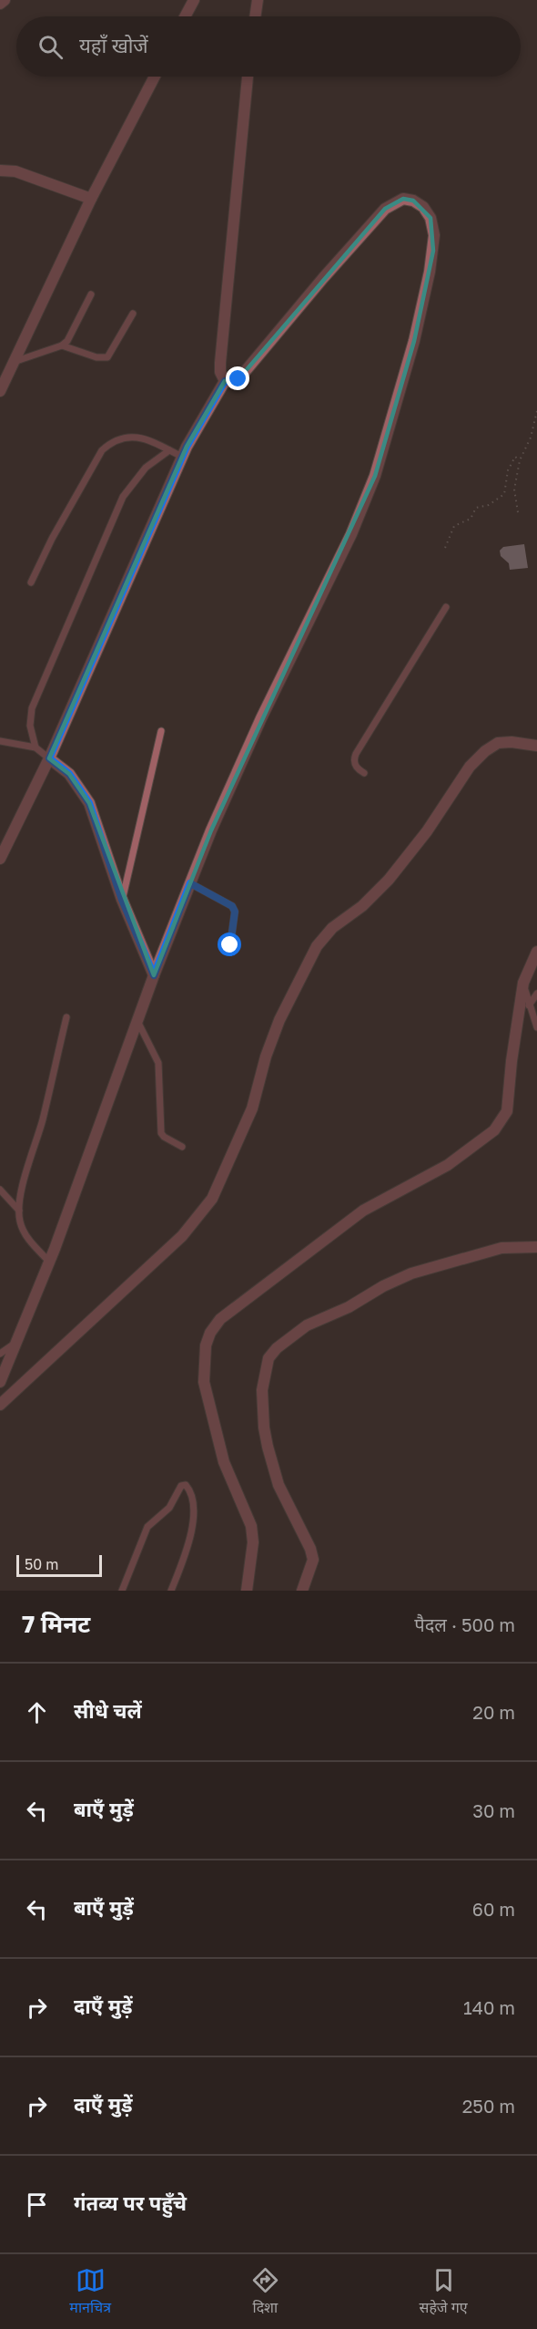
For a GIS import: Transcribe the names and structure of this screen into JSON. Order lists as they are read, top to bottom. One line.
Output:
{"scale_bar":"50 m","page":{"search":"यहाँ खोजें","scale":"50 m","heading":["7 मिनट","पैदल · 500 m"],"list":[["सीधे चलें","20 m"],["बाएँ मुड़ें","30 m"],["बाएँ मुड़ें","60 m"],["दाएँ मुड़ें","140 m"],["दाएँ मुड़ें","250 m"],"गंतव्य पर पहुँचे"],"nav":["मानचित्र","दिशा","सहेजे गए"]}}
